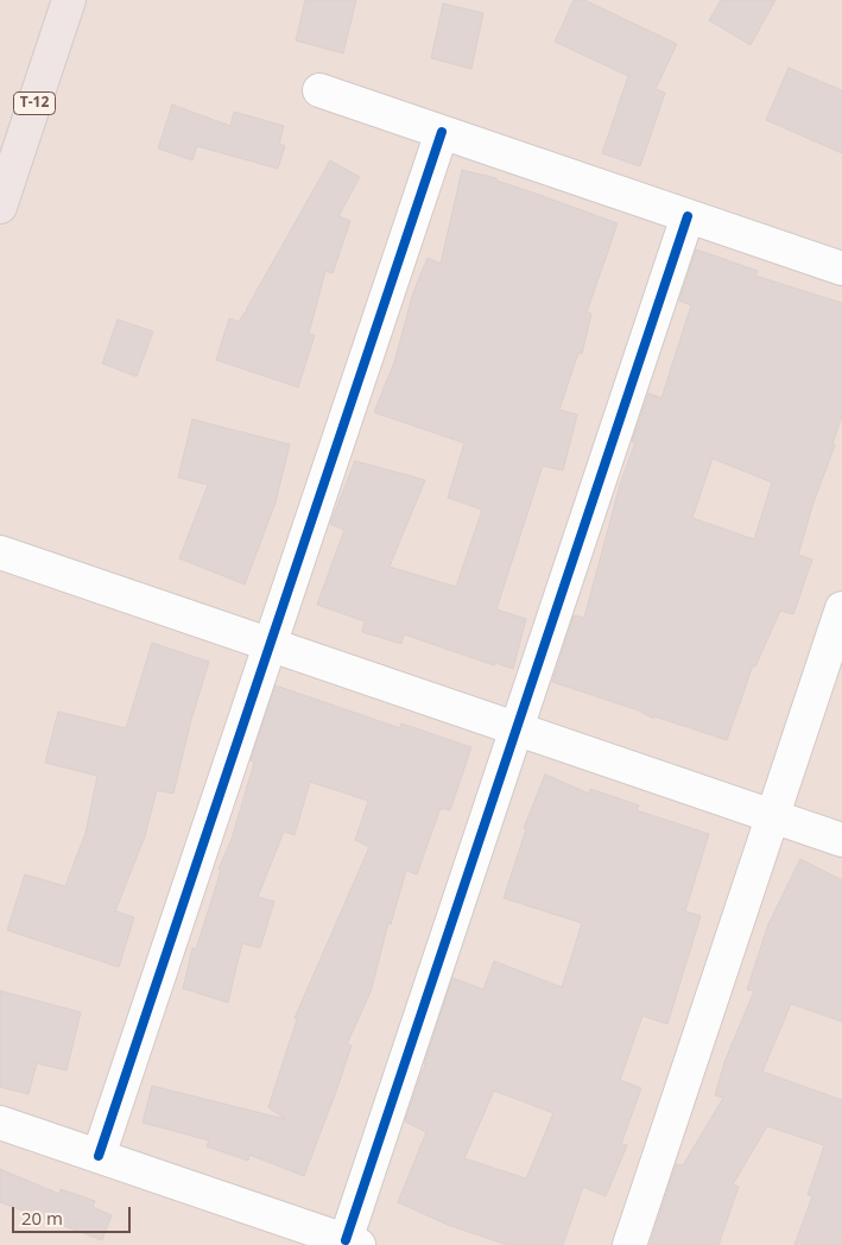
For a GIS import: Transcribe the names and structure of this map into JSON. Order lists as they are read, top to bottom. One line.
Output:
{"streets":{"highway":["T-12"]},"scale_bar":"20 m"}
